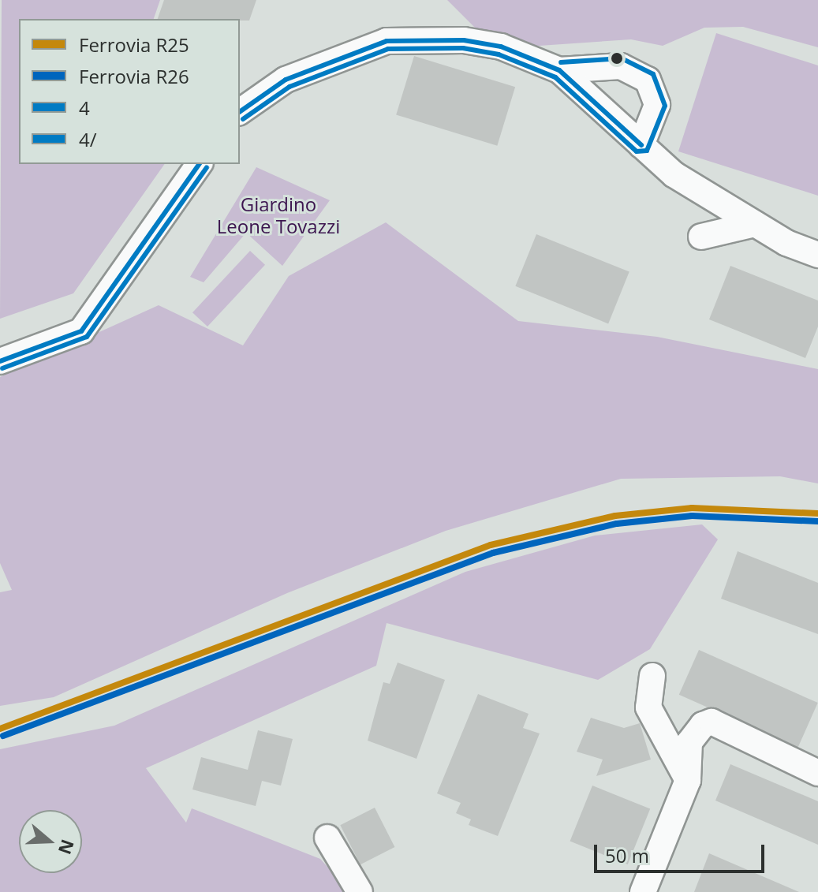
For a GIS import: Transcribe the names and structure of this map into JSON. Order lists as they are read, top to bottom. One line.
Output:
{"parks":["Giardino Leone Tovazzi"],"lines":["transit line 4","transit line 4/","rail line R25","rail line R26"],"legend":["Ferrovia R25","Ferrovia R26","4","4/"],"scale_bar":"50 m","north":"right"}
